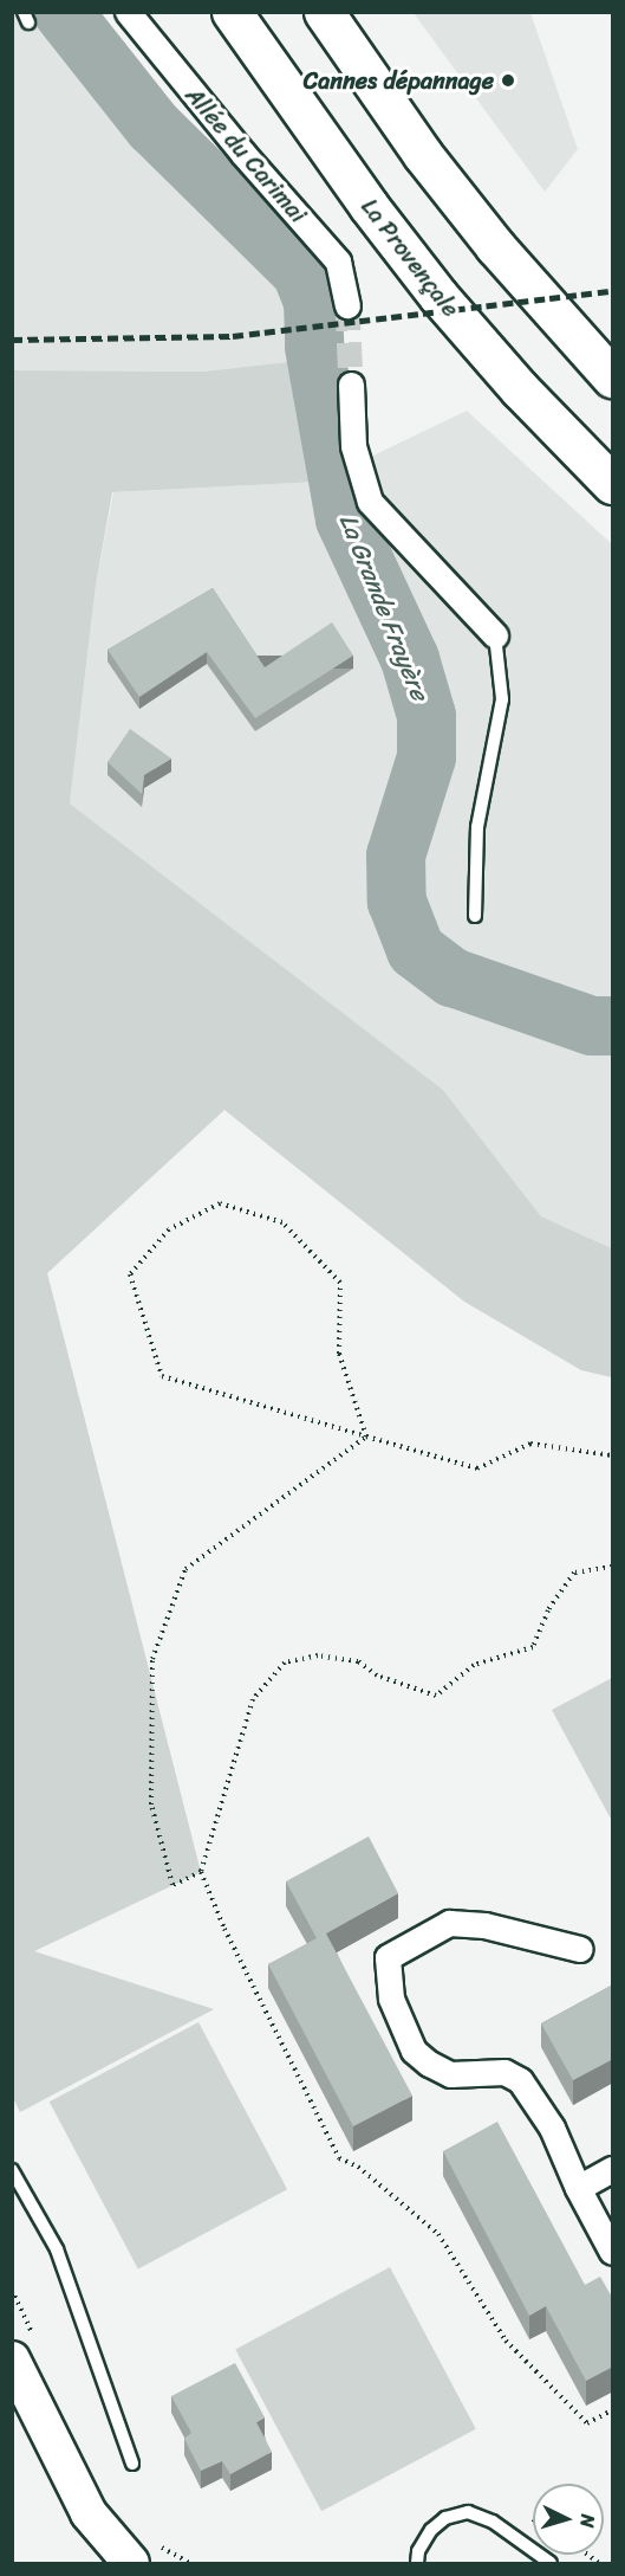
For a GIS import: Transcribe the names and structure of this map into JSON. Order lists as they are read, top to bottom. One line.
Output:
{"streets":{"highway":["La Provençale"],"street":["Allée du Carimai"]},"water":["La Grande Frayère"],"places":["Cannes dépannage"],"north":"right"}
